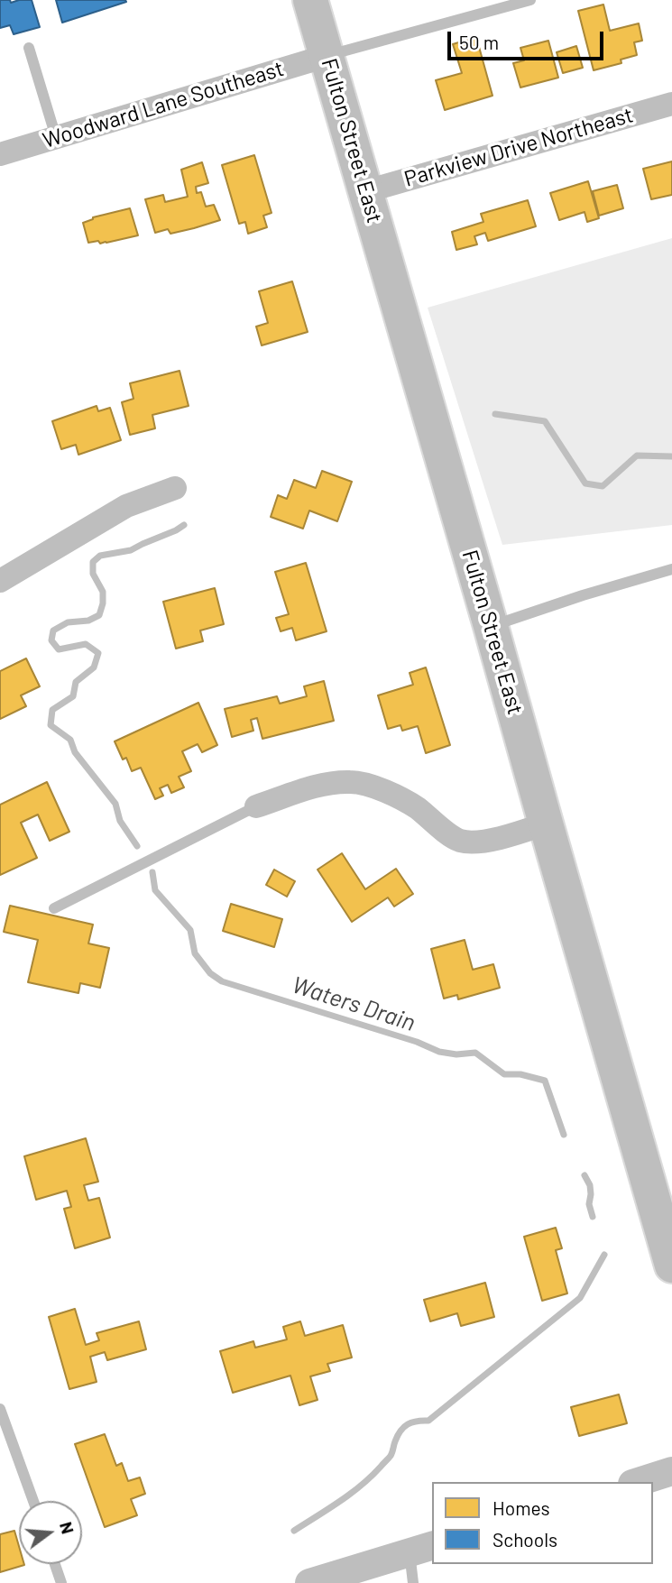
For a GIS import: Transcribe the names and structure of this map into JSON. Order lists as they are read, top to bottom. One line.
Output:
{"streets":{"main road":["Fulton Street East"],"street":["Woodward Lane Southeast","Parkview Drive Northeast"]},"crossings":[["Woodward Lane Southeast","Fulton Street East"],["Fulton Street East","Parkview Drive Northeast"]],"water":["Waters Drain"],"legend":["Homes","Schools"],"scale_bar":"50 m","north":"right"}
